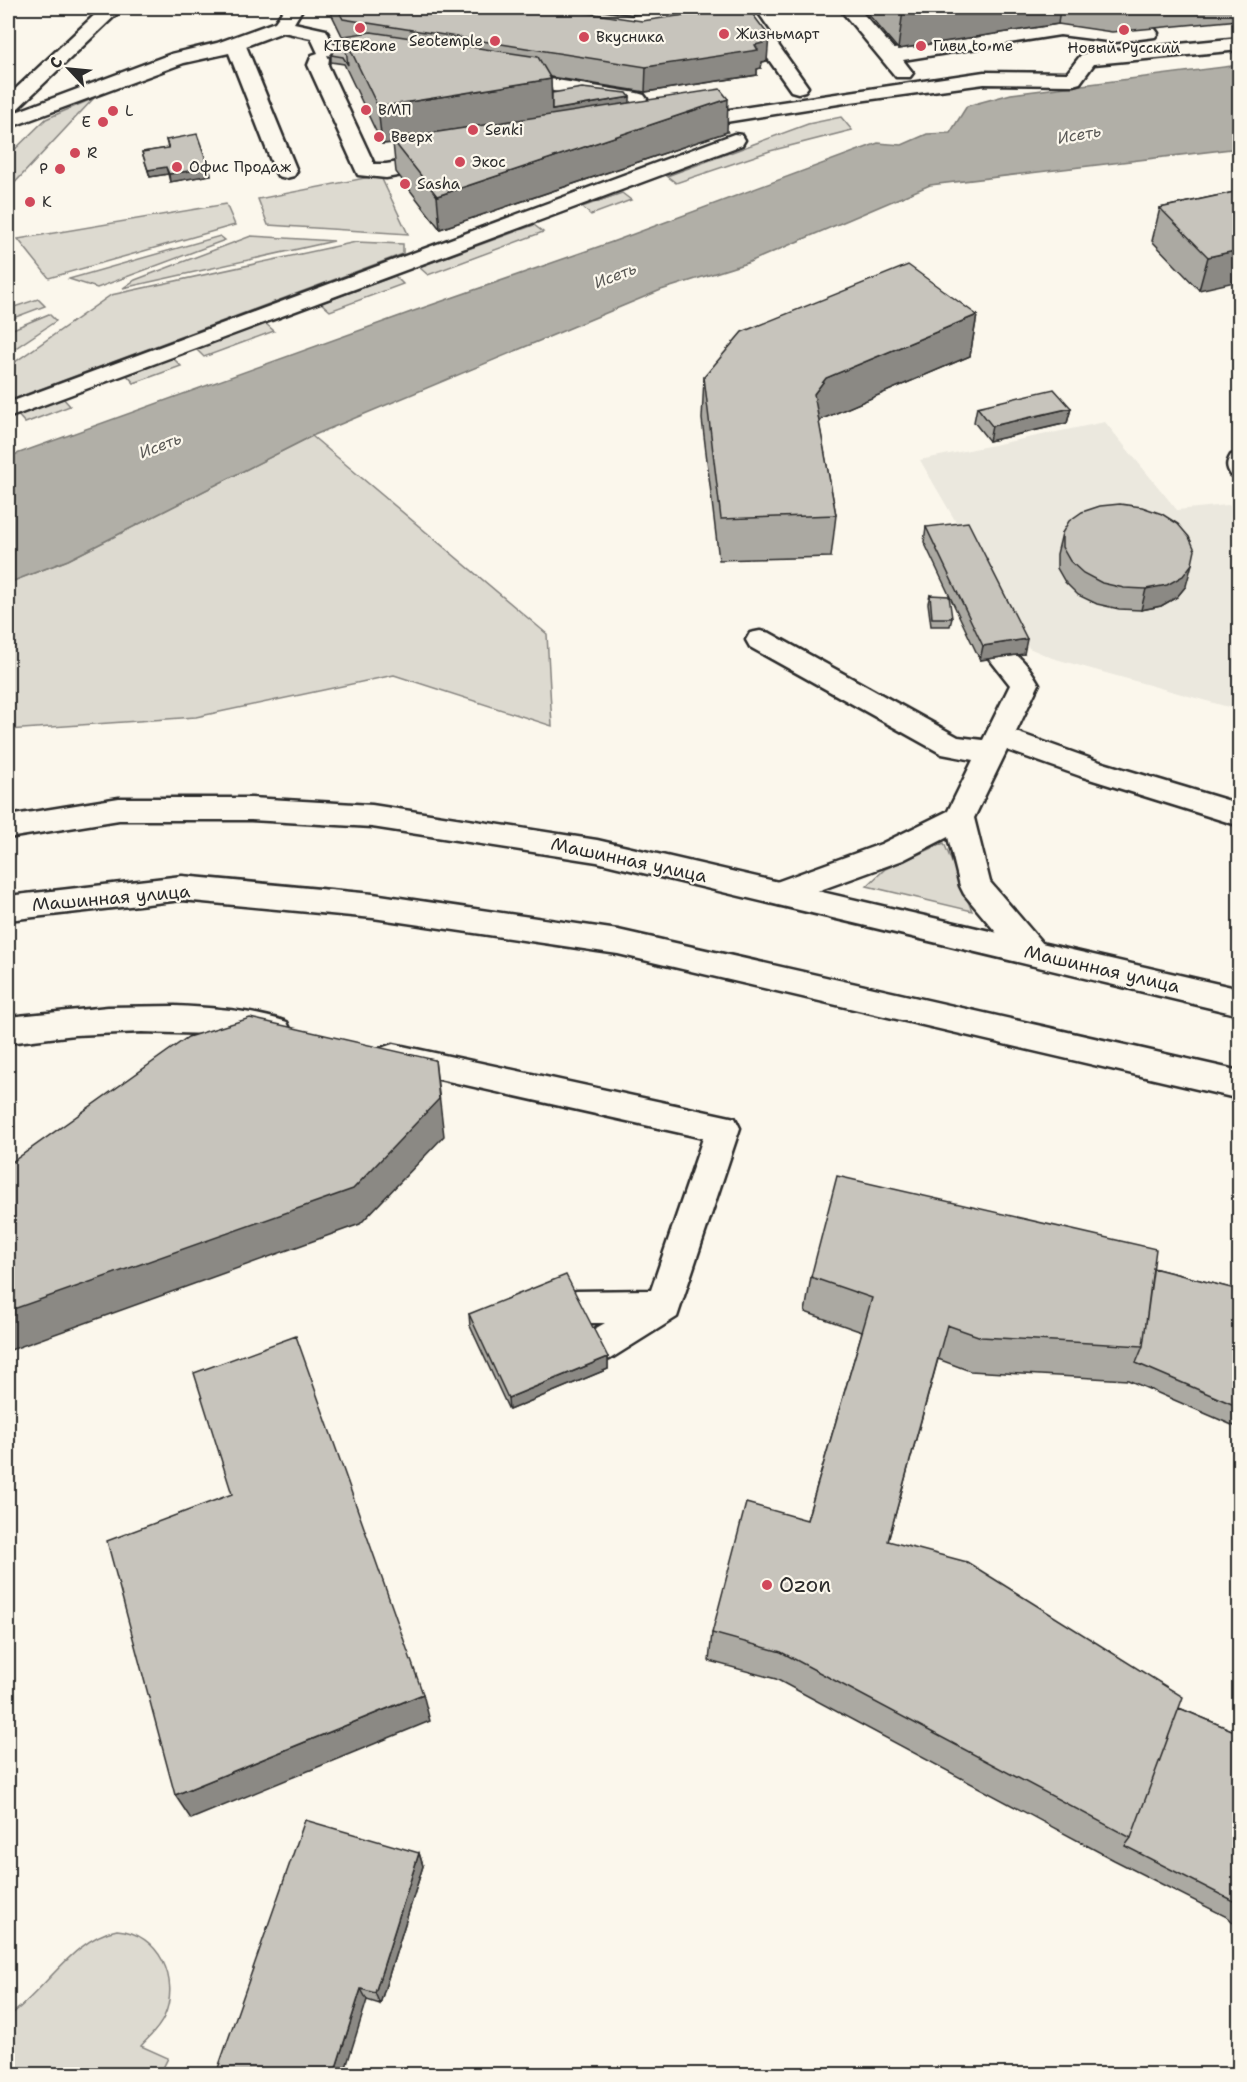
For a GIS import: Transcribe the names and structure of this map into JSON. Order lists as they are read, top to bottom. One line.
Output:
{"streets":{"street":["Машинная улица"]},"water":["Исеть"],"places":["KIBERone","Новый Русский","Жизньмарт","Вкусника","Seotemple","Гиви to me","ВМП","L","E","Senki","Вверх","R","Экос","Офис Продаж","P","Sasha","K","Ozon"],"north":"top left"}
